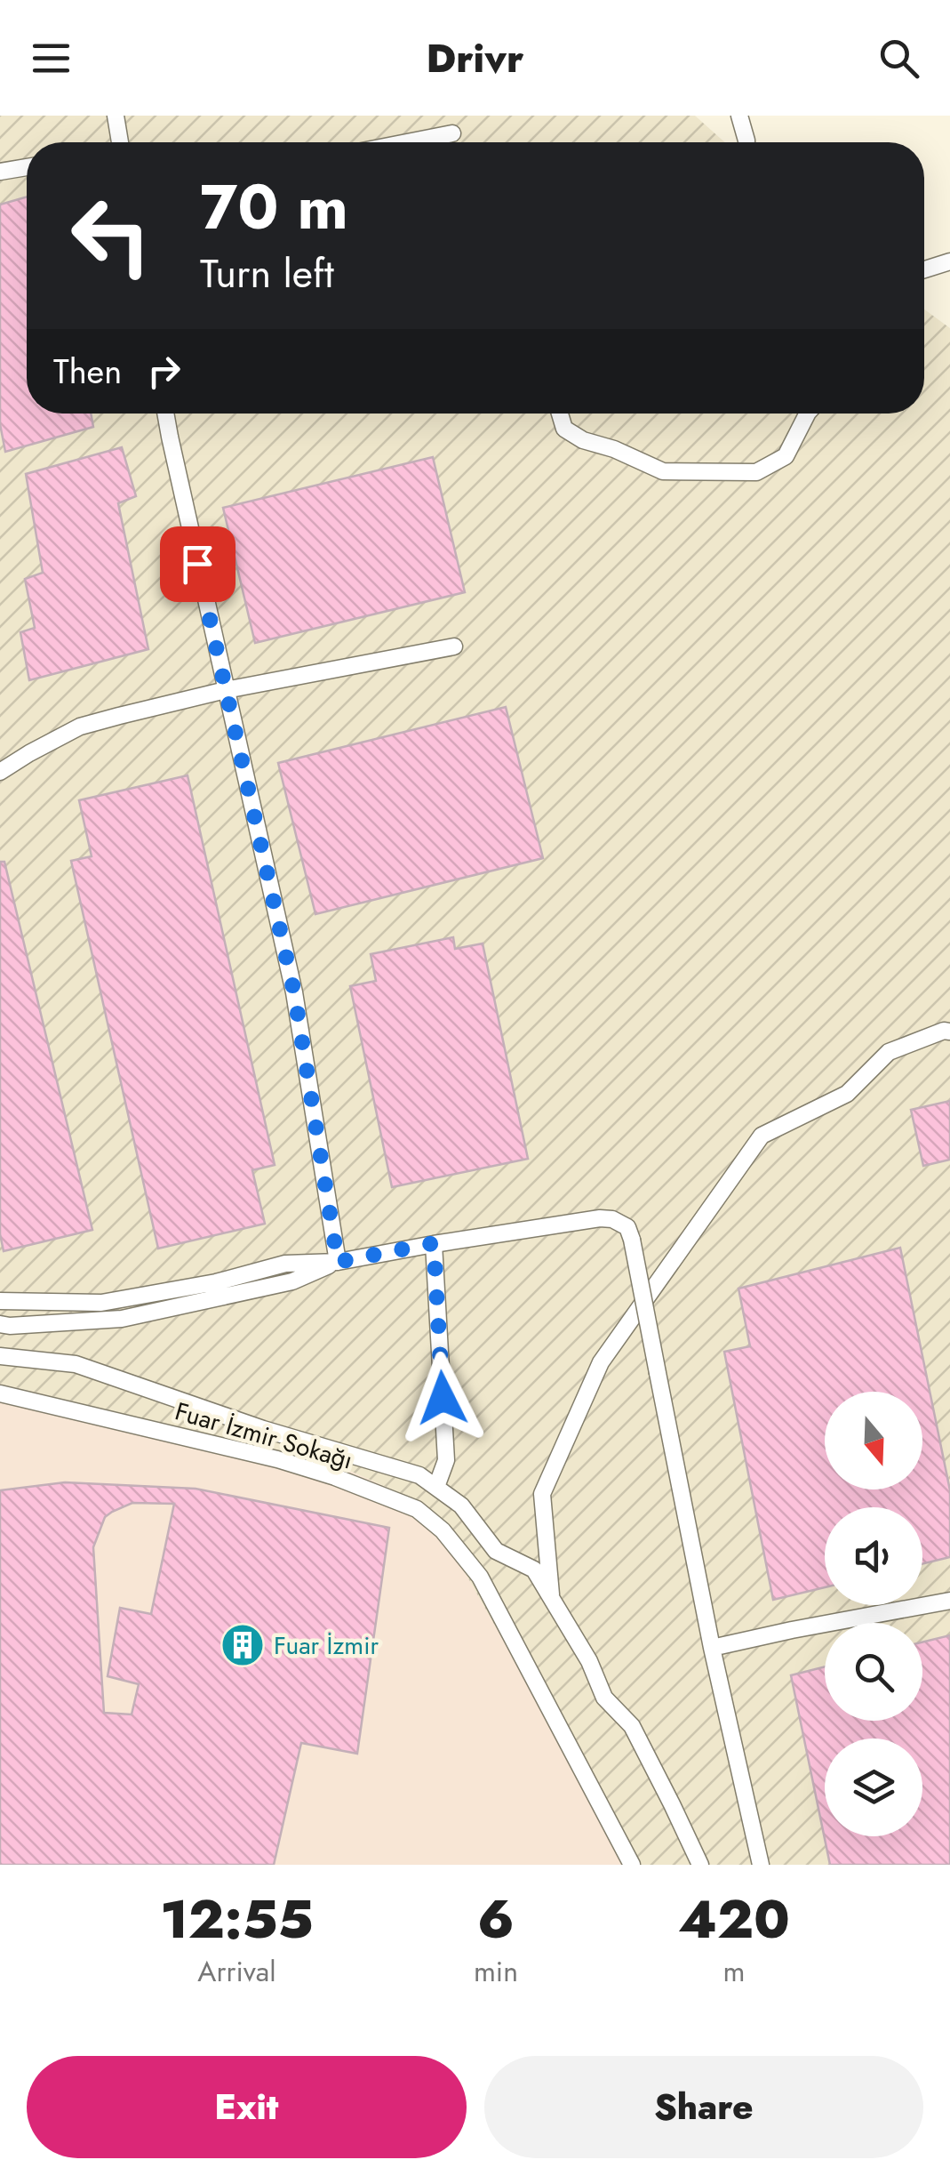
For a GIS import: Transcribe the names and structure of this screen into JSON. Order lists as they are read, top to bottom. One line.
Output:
{"streets":{"street":["Fuar İzmir Sokağı"]},"places":{"building":["Fuar İzmir"]},"north":"bottom","page":{"header":"Drivr","turn":["70 m","Turn left"],"then":"Then","eta":["12:55","Arrival","6","min","420","m"],"buttons":["Exit","Share"]}}
